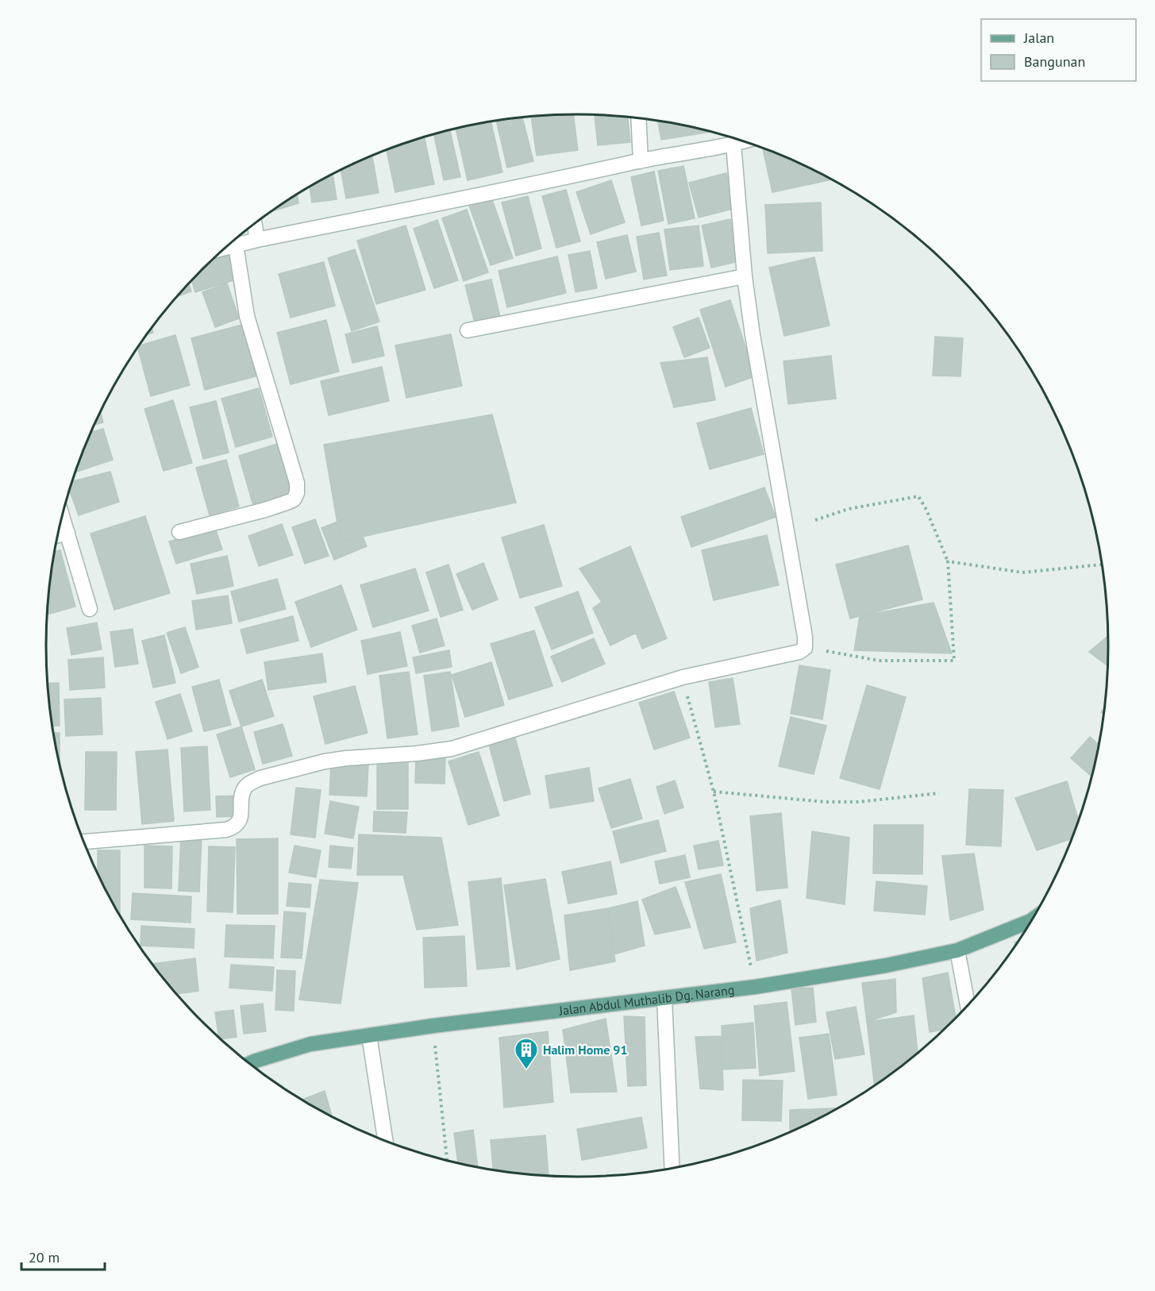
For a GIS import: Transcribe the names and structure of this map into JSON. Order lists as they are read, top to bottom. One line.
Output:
{"streets":{"main road":["Jalan Abdul Muthalib Dg. Narang"]},"places":{"building":["Halim Home 91"]},"legend":["Jalan","Bangunan"],"scale_bar":"20 m"}
